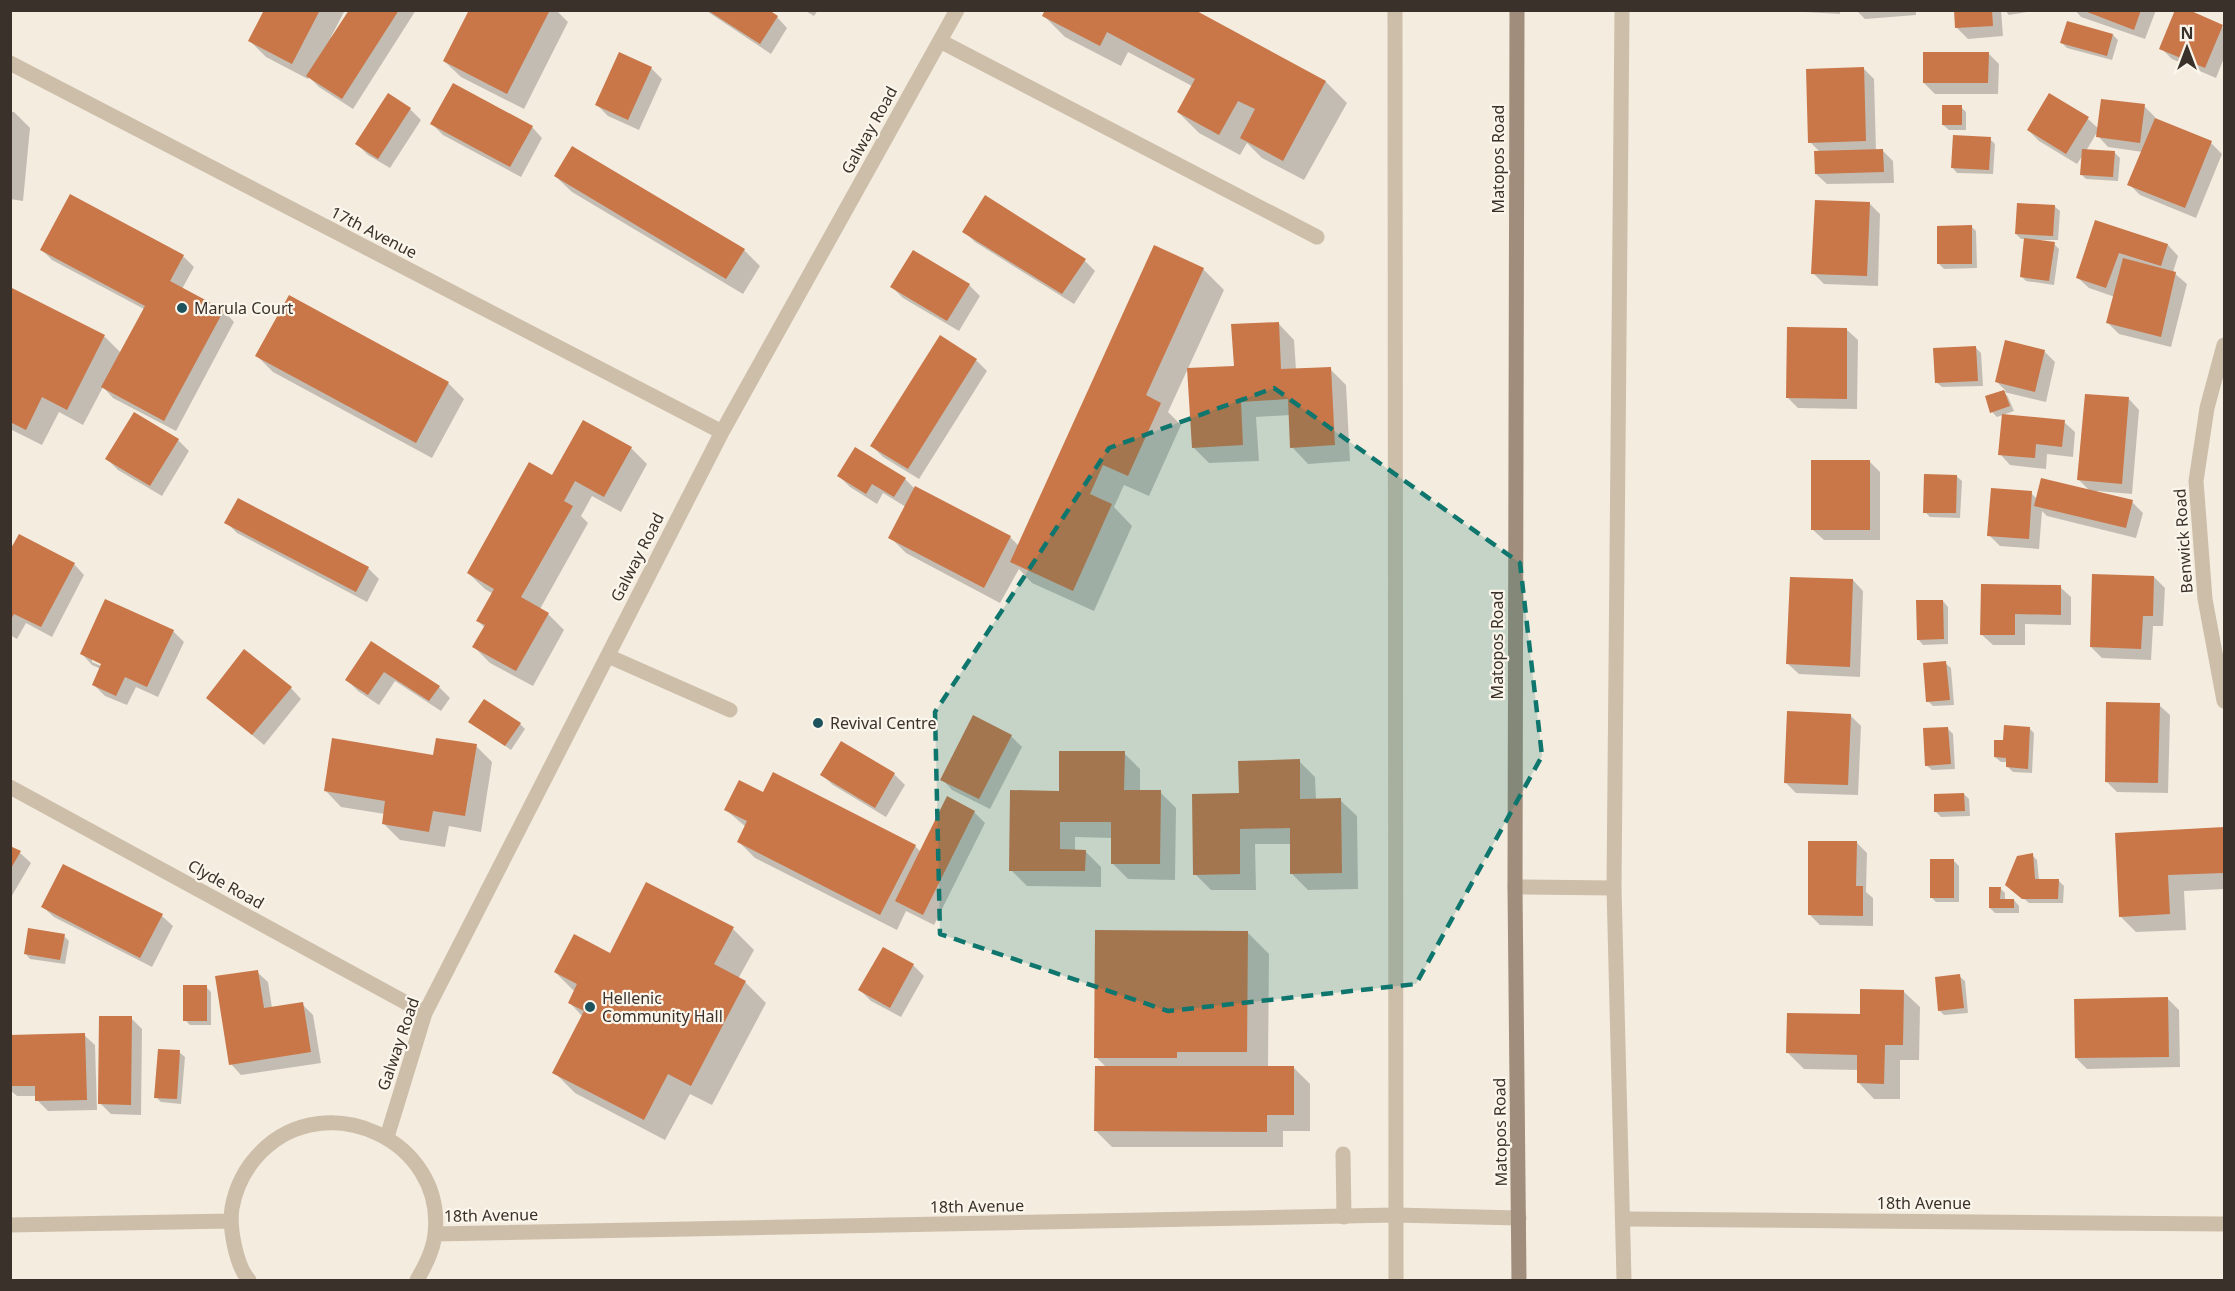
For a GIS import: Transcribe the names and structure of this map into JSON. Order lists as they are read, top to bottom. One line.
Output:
{"streets":{"main road":["Matopos Road"],"street":["Galway Road","17th Avenue","Benwick Road","Clyde Road","18th Avenue"]},"crossings":[["Galway Road","17th Avenue"],["Galway Road","Clyde Road"],["Matopos Road","18th Avenue"]],"places":["Marula Court","Revival Centre","Hellenic Community Hall"],"north":"top"}
